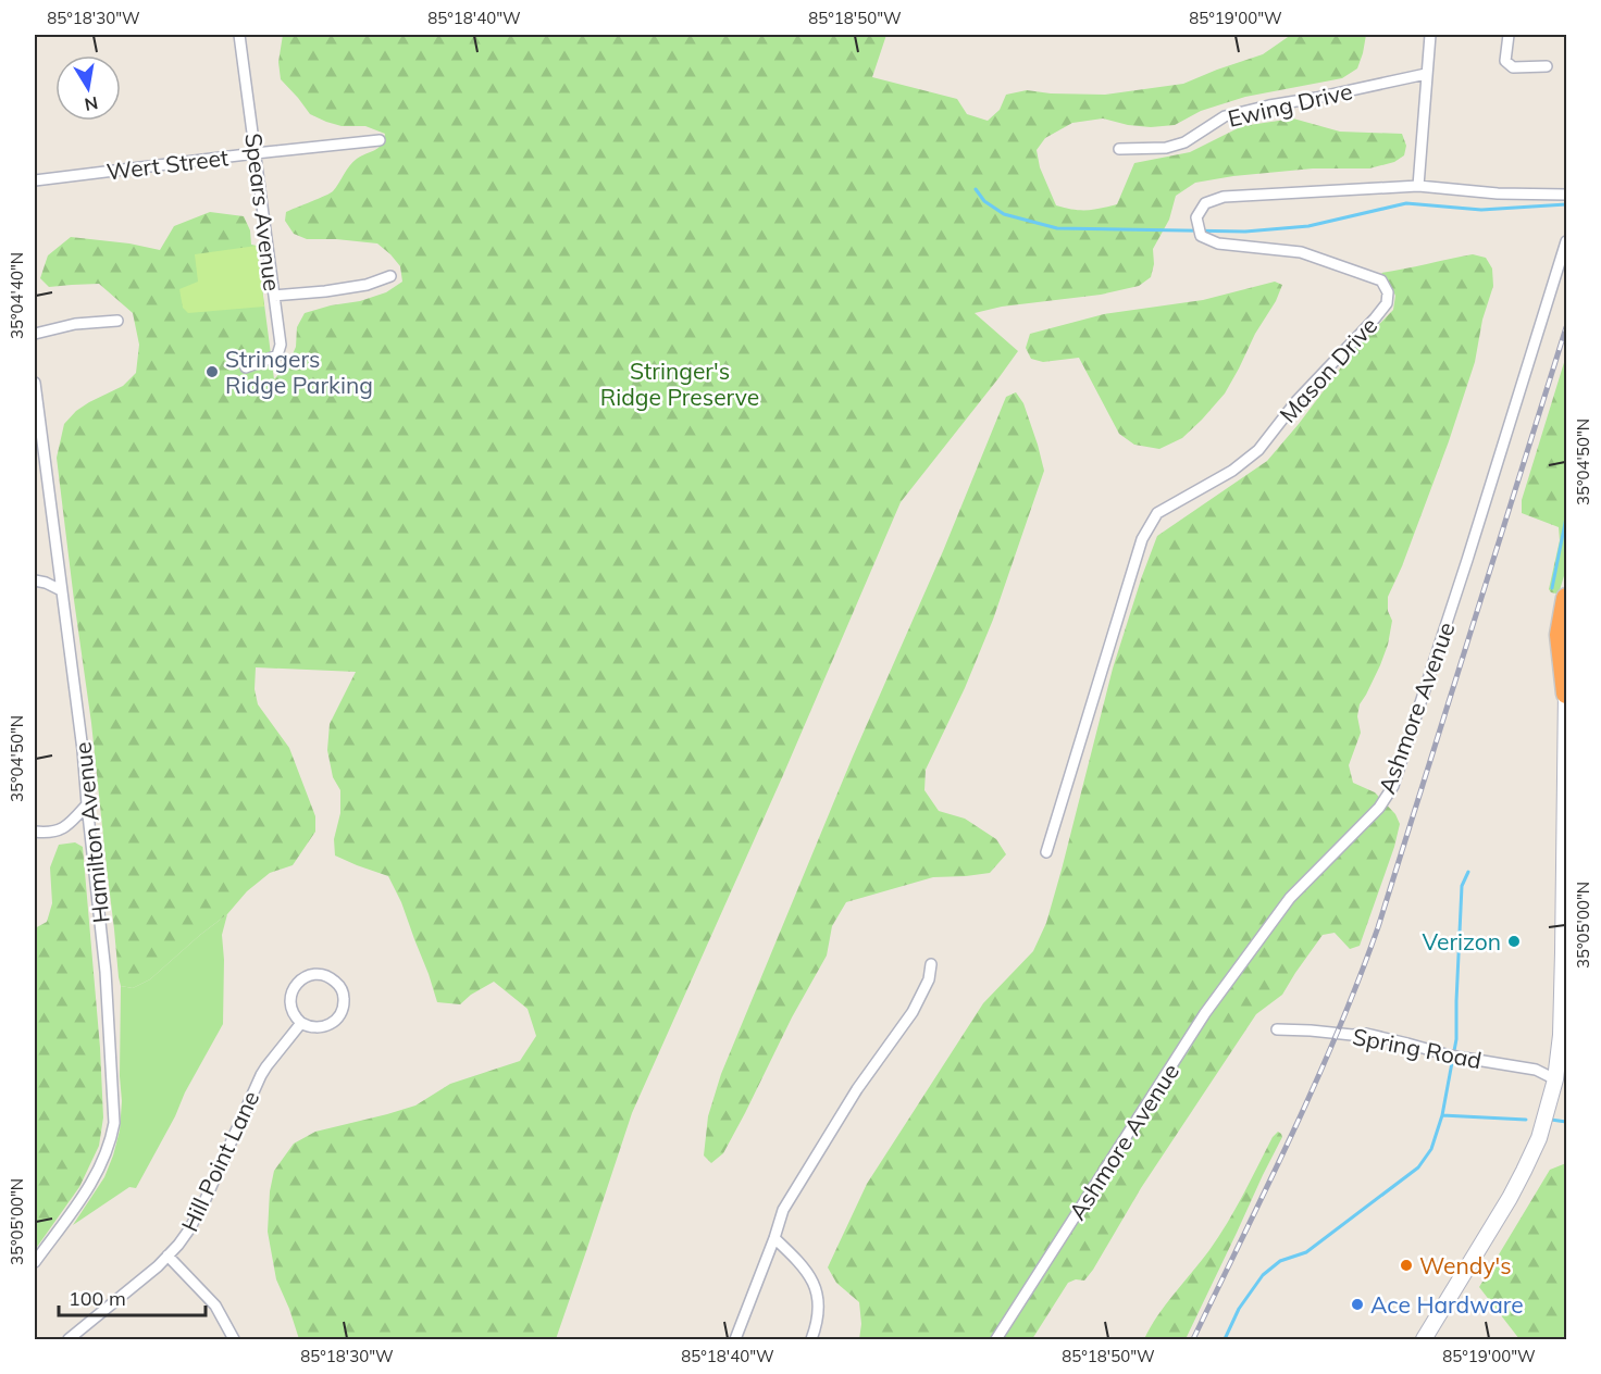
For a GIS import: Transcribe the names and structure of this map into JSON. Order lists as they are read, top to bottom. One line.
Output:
{"streets":{"street":["Ewing Drive","Wert Street","Spears Avenue","Mason Drive","Ashmore Avenue","Hamilton Avenue","Spring Road","Hill Point Lane"]},"crossings":[["Wert Street","Spears Avenue"]],"parks":["Stringer's Ridge Preserve"],"places":["Stringers Ridge Parking","Verizon","Wendy's","Ace Hardware"],"scale_bar":"100 m","north":"bottom","coordinates":["85°18'30\"W","85°18'40\"W","85°18'50\"W","85°19'00\"W","35°04'40\"N","35°04'50\"N","35°05'00\"N"]}
